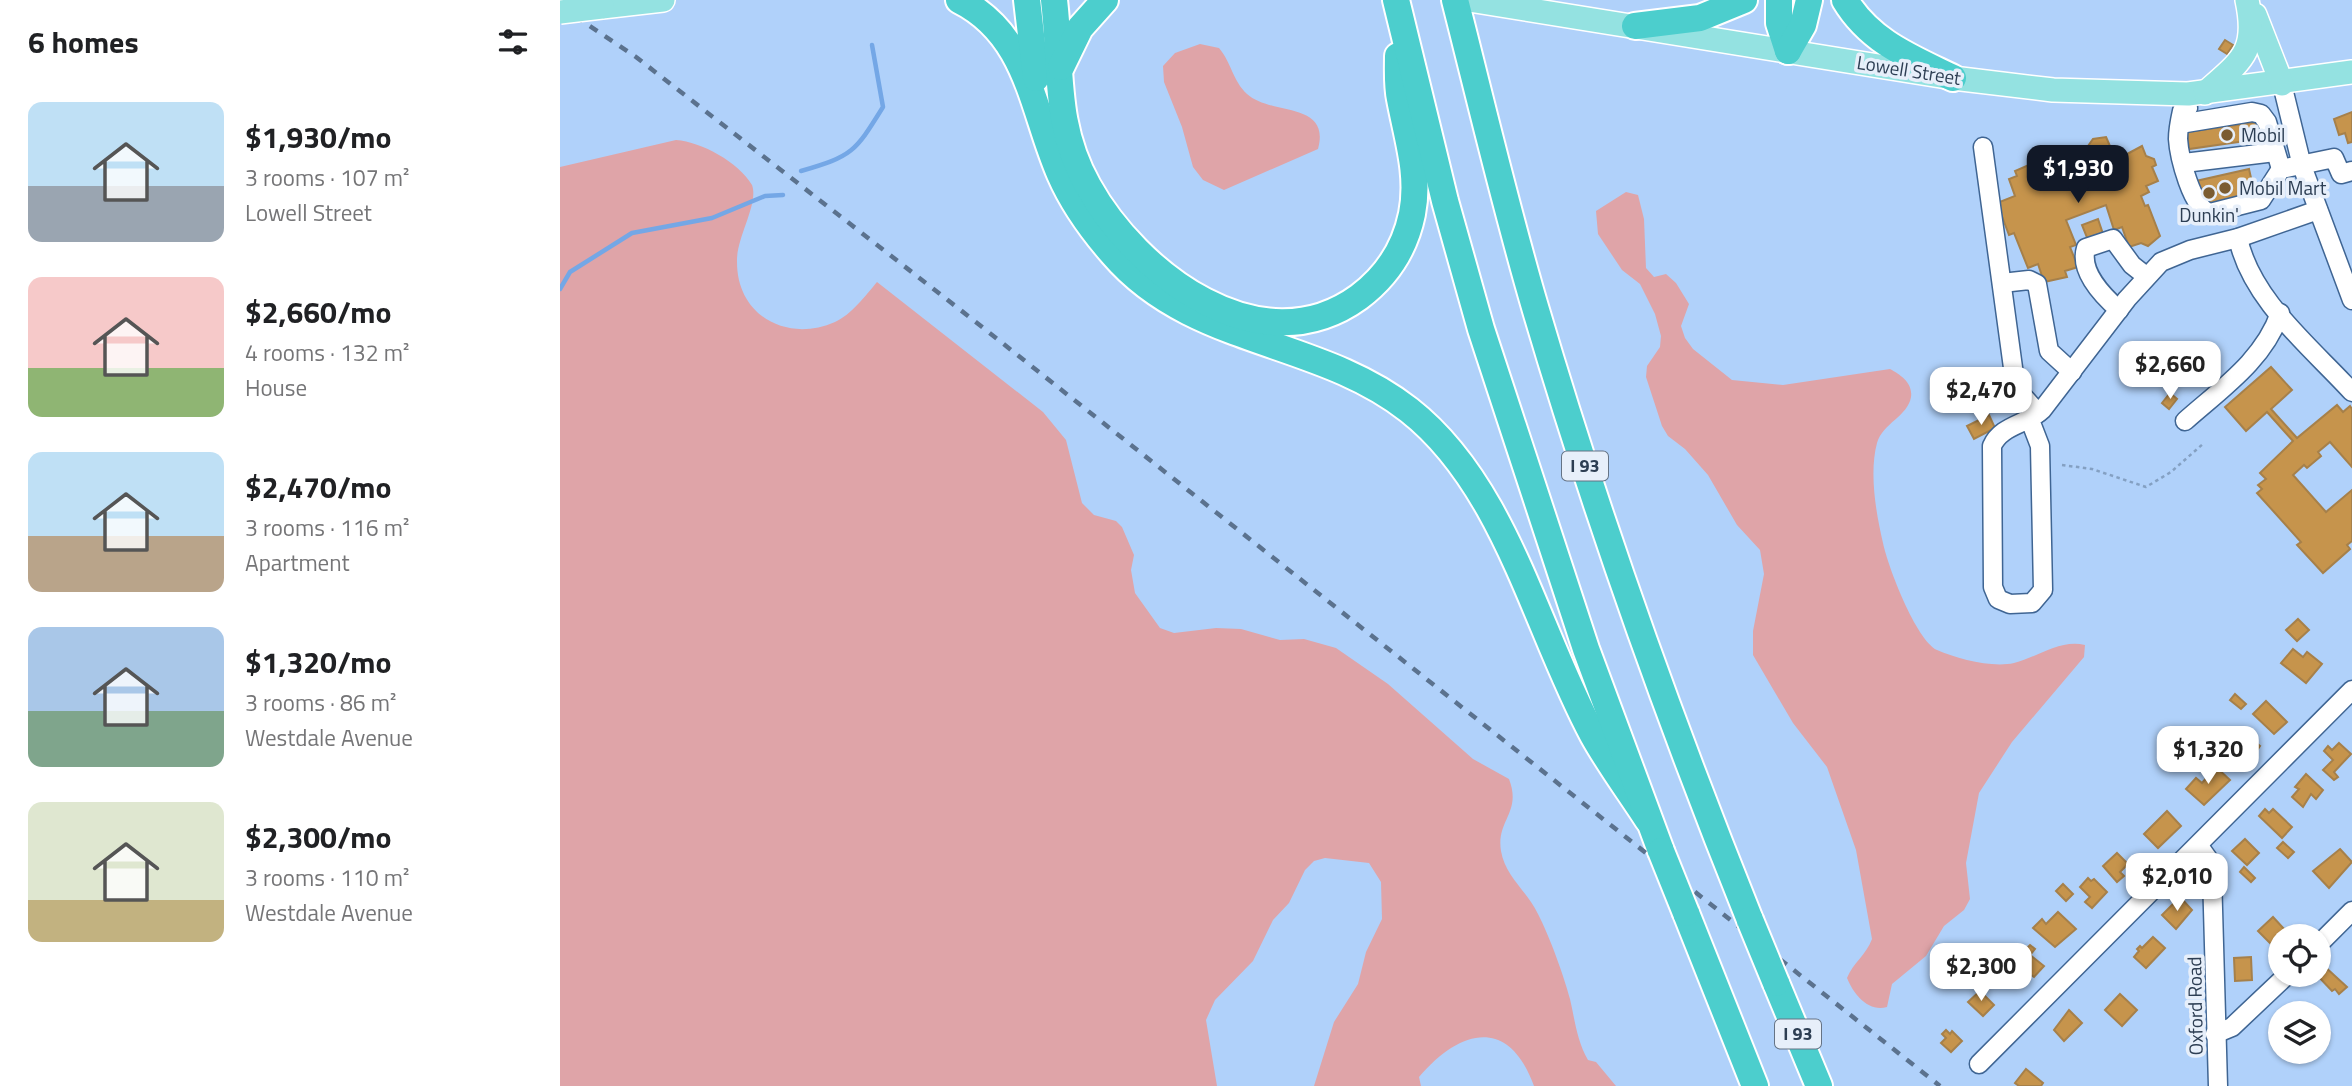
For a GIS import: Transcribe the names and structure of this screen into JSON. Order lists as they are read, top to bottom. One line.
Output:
{"streets":{"highway":["I 93"],"main road":["Lowell Street"],"street":["Oxford Road"]},"places":["Mobil","Mobil Mart","Dunkin'"],"page":{"heading":"6 homes","list":[{"name":"$1,930/mo","note":"3 rooms · 107 m² · Lowell Street"},{"name":"$2,660/mo","note":"4 rooms · 132 m² · House"},{"name":"$2,470/mo","note":"3 rooms · 116 m² · Apartment"},{"name":"$1,320/mo","note":"3 rooms · 86 m² · Westdale Avenue"},{"name":"$2,300/mo","note":"3 rooms · 110 m² · Westdale Avenue"}],"price":["$1,930","$2,660","$2,470","$1,320","$2,010","$2,300"]}}
